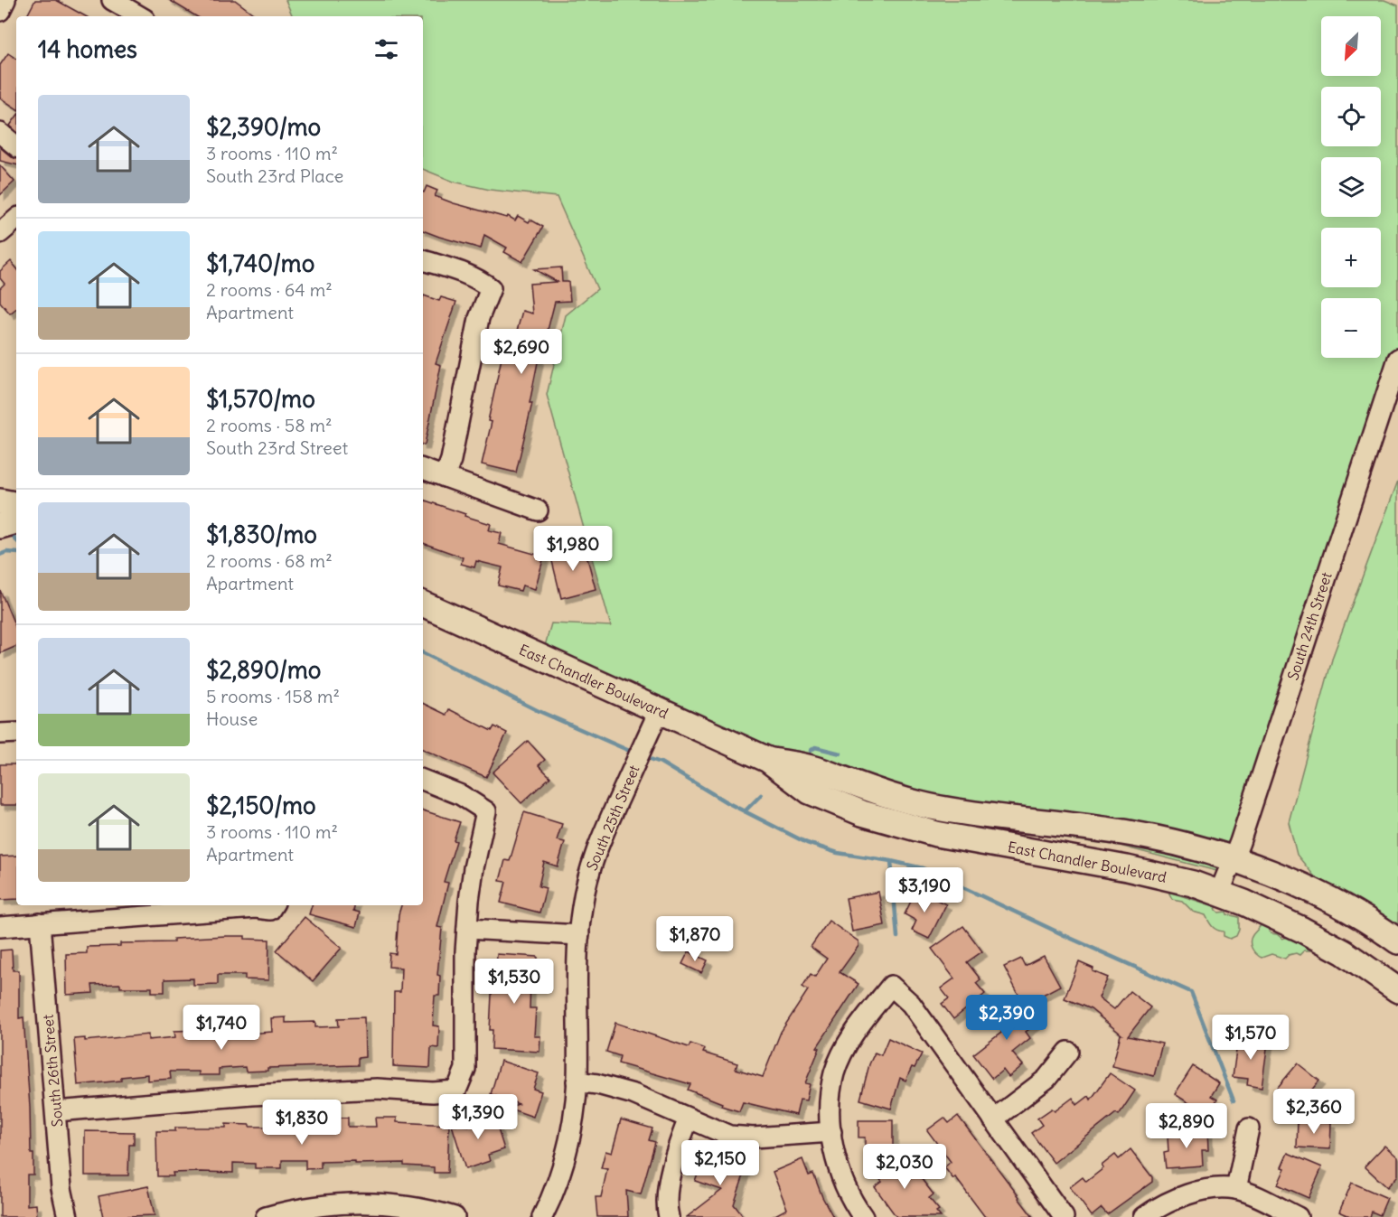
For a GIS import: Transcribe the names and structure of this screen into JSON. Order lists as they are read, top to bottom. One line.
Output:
{"streets":{"main road":["East Chandler Boulevard"],"street":["South 24th Street","South 25th Street","South 26th Street"]},"crossings":[["South 24th Street","East Chandler Boulevard"],["East Chandler Boulevard","South 25th Street"]],"north":"bottom left","page":{"map_buttons":["+","−"],"heading":"14 homes","list":[{"name":"$2,390/mo","note":"3 rooms · 110 m² · South 23rd Place"},{"name":"$1,740/mo","note":"2 rooms · 64 m² · Apartment"},{"name":"$1,570/mo","note":"2 rooms · 58 m² · South 23rd Street"},{"name":"$1,830/mo","note":"2 rooms · 68 m² · Apartment"},{"name":"$2,890/mo","note":"5 rooms · 158 m² · House"},{"name":"$2,150/mo","note":"3 rooms · 110 m² · Apartment"}],"price":["$2,690","$1,980","$3,190","$1,870","$1,530","$2,390","$1,740","$1,570","$2,360","$1,390","$1,830","$2,890","$2,150","$2,030"]}}
